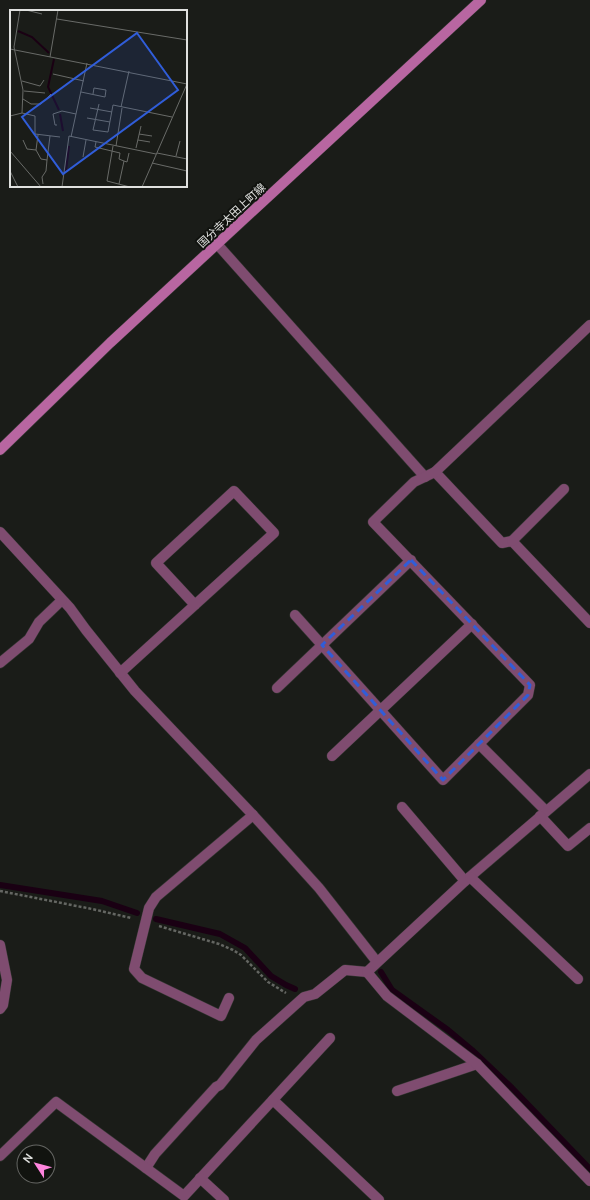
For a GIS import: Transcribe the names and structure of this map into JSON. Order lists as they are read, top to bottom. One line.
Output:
{"streets":{"main road":["国分寺太田上町線"]},"north":"top left"}
